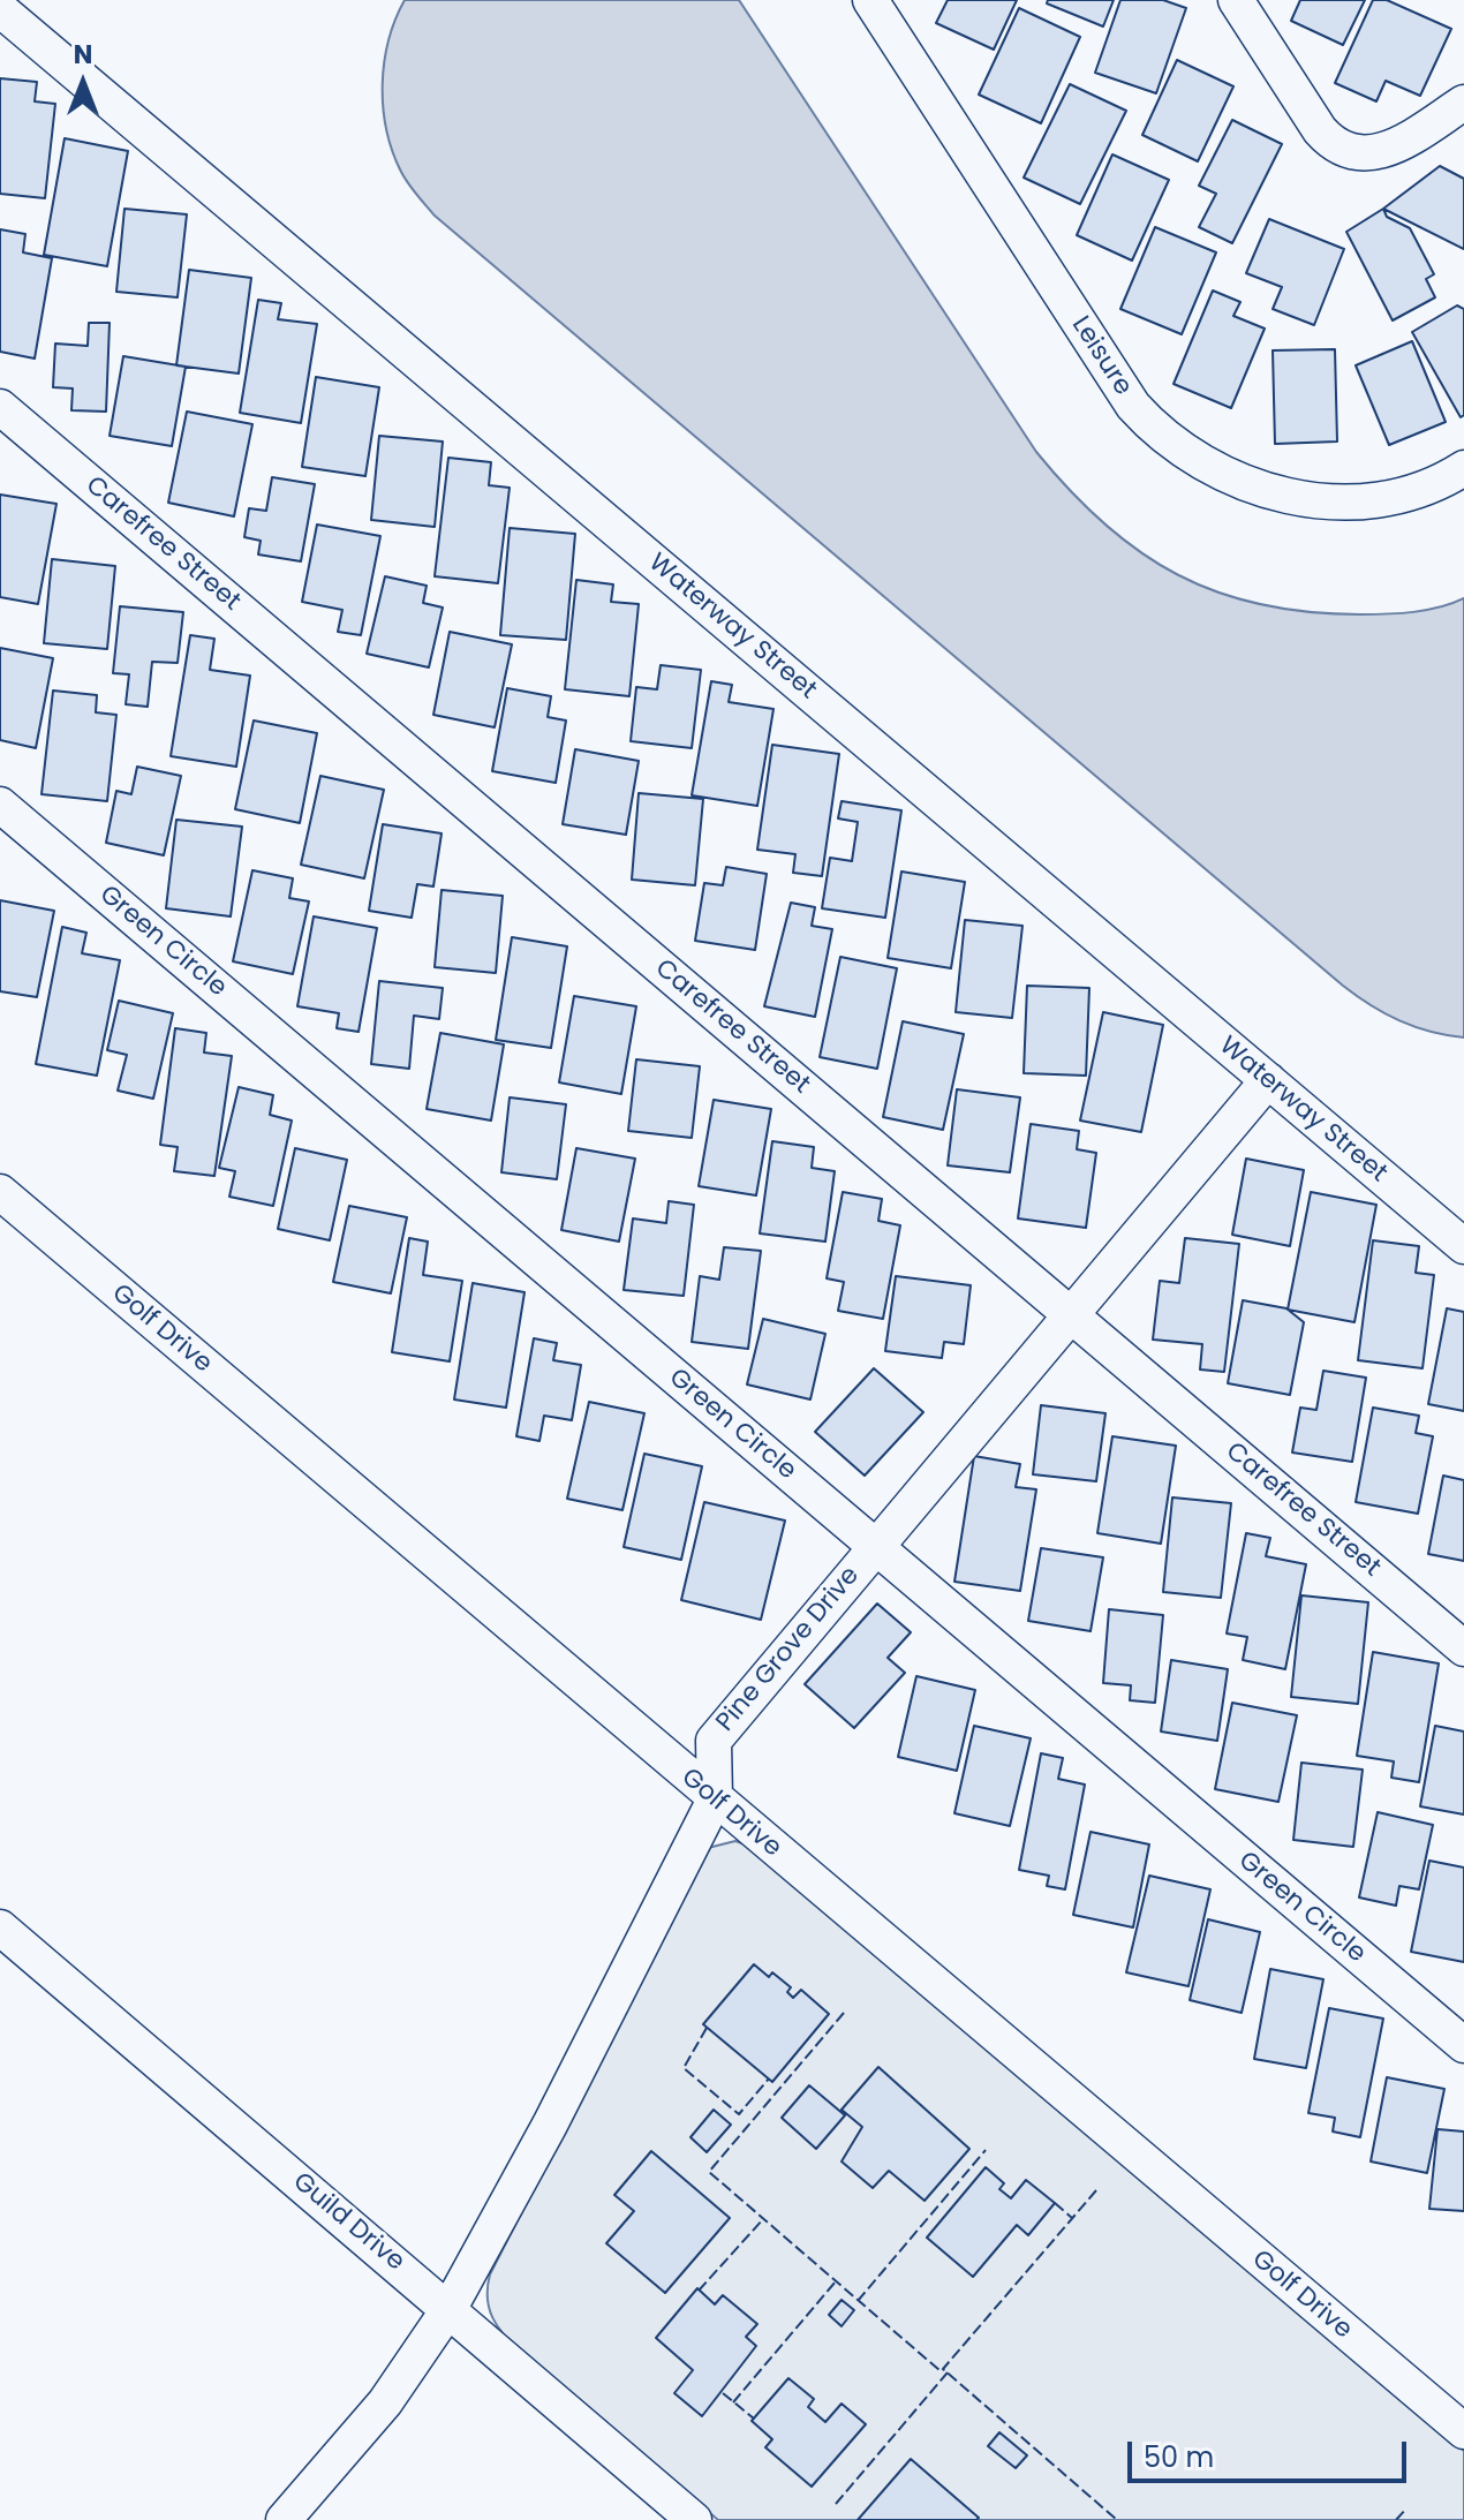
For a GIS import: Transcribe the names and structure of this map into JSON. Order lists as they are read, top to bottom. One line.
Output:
{"streets":{"street":["Leisure","Carefree Street","Waterway Street","Green Circle","Golf Drive","Pine Grove Drive","Guild Drive"]},"crossings":[["Carefree Street","Pine Grove Drive"],["Waterway Street","Pine Grove Drive"],["Green Circle","Pine Grove Drive"],["Golf Drive","Pine Grove Drive"],["Pine Grove Drive","Guild Drive"]],"scale_bar":"50 m","north":"top"}
